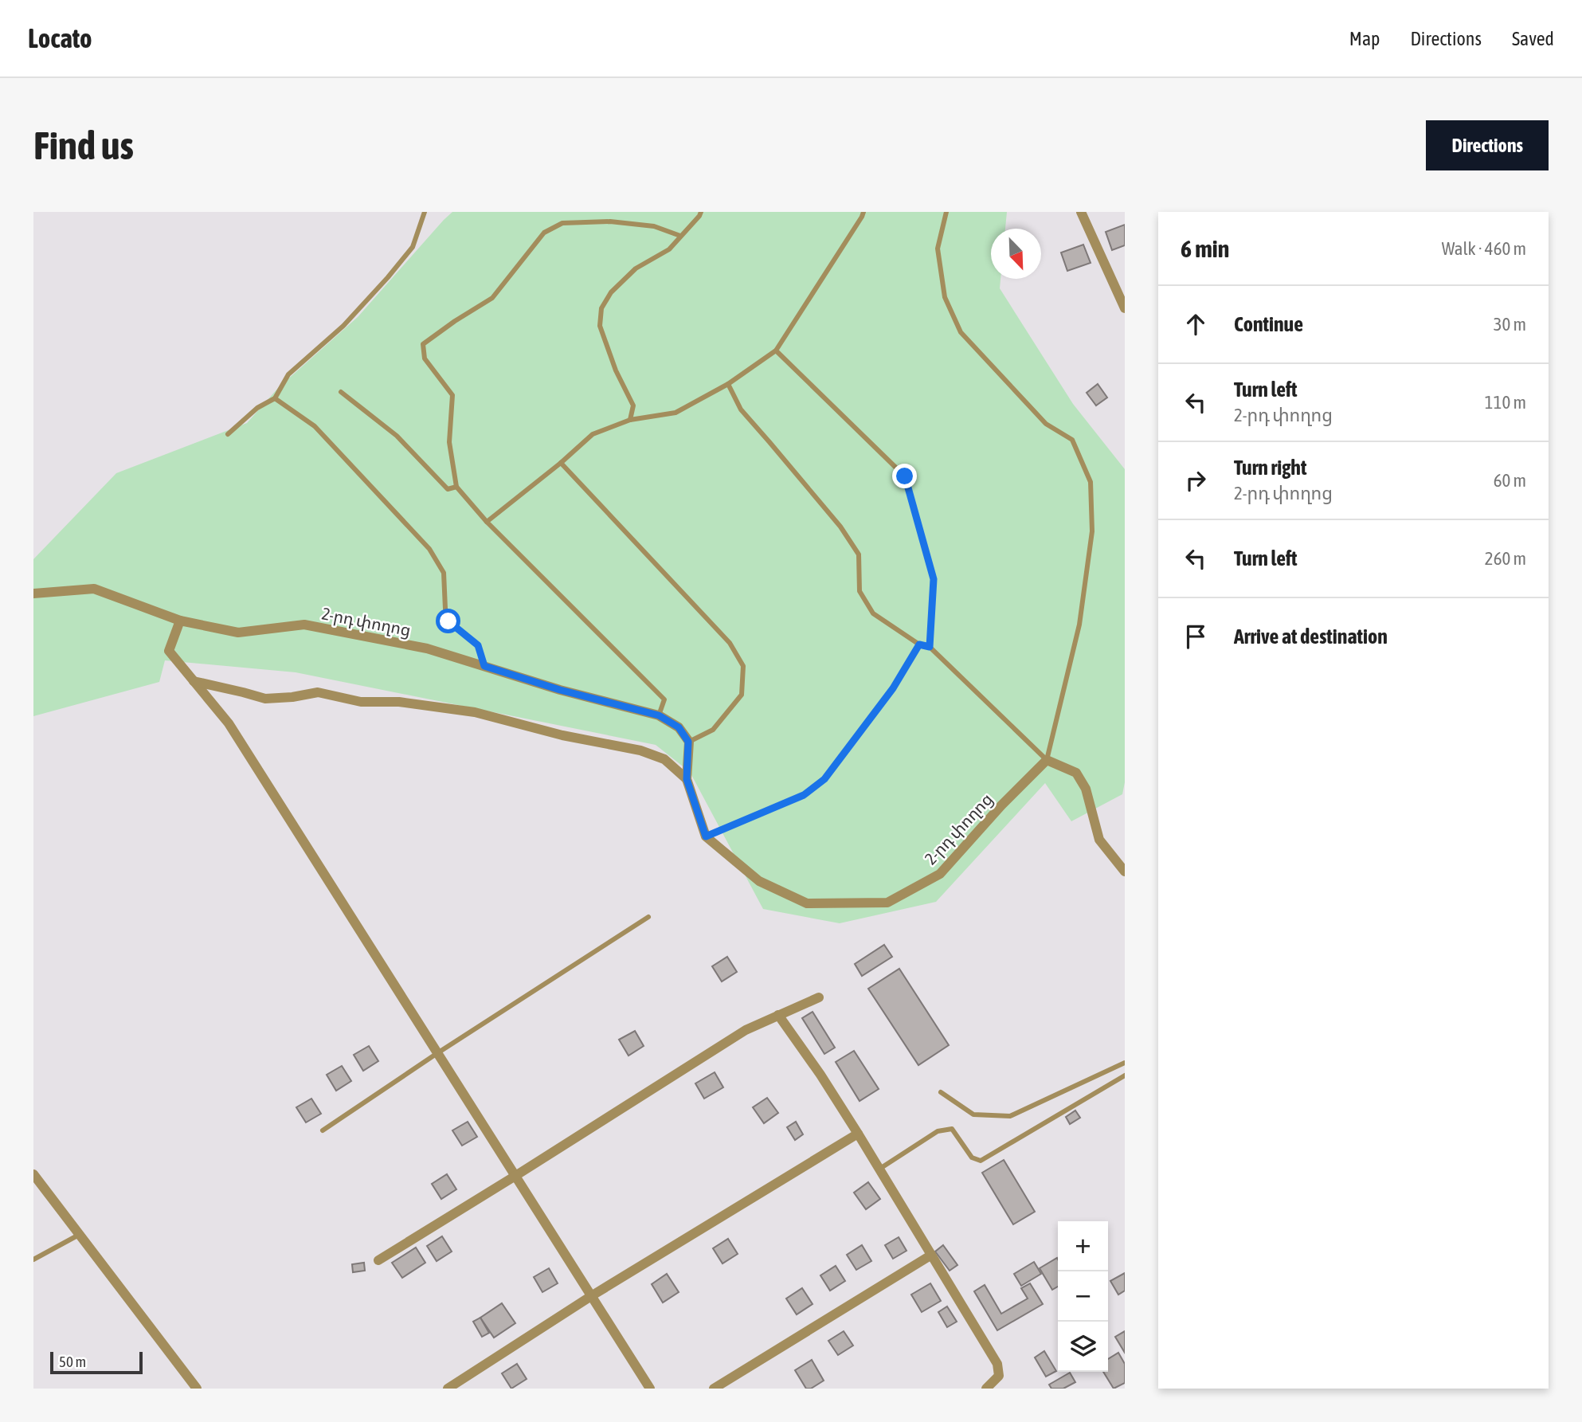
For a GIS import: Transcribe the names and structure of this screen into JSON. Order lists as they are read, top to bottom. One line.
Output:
{"streets":{"street":["2-րդ փողոց"]},"scale_bar":"50 m","north":"bottom right","page":{"header":"Locato","nav":["Map","Directions","Saved"],"buttons":"Directions","title":"Find us","heading":["6 min","Walk · 460 m"],"list":[["Continue","30 m"],["Turn left","2-րդ փողոց","110 m"],["Turn right","2-րդ փողոց","60 m"],["Turn left","260 m"],"Arrive at destination"],"map_buttons":["+","−"],"scale":"50 m"}}
